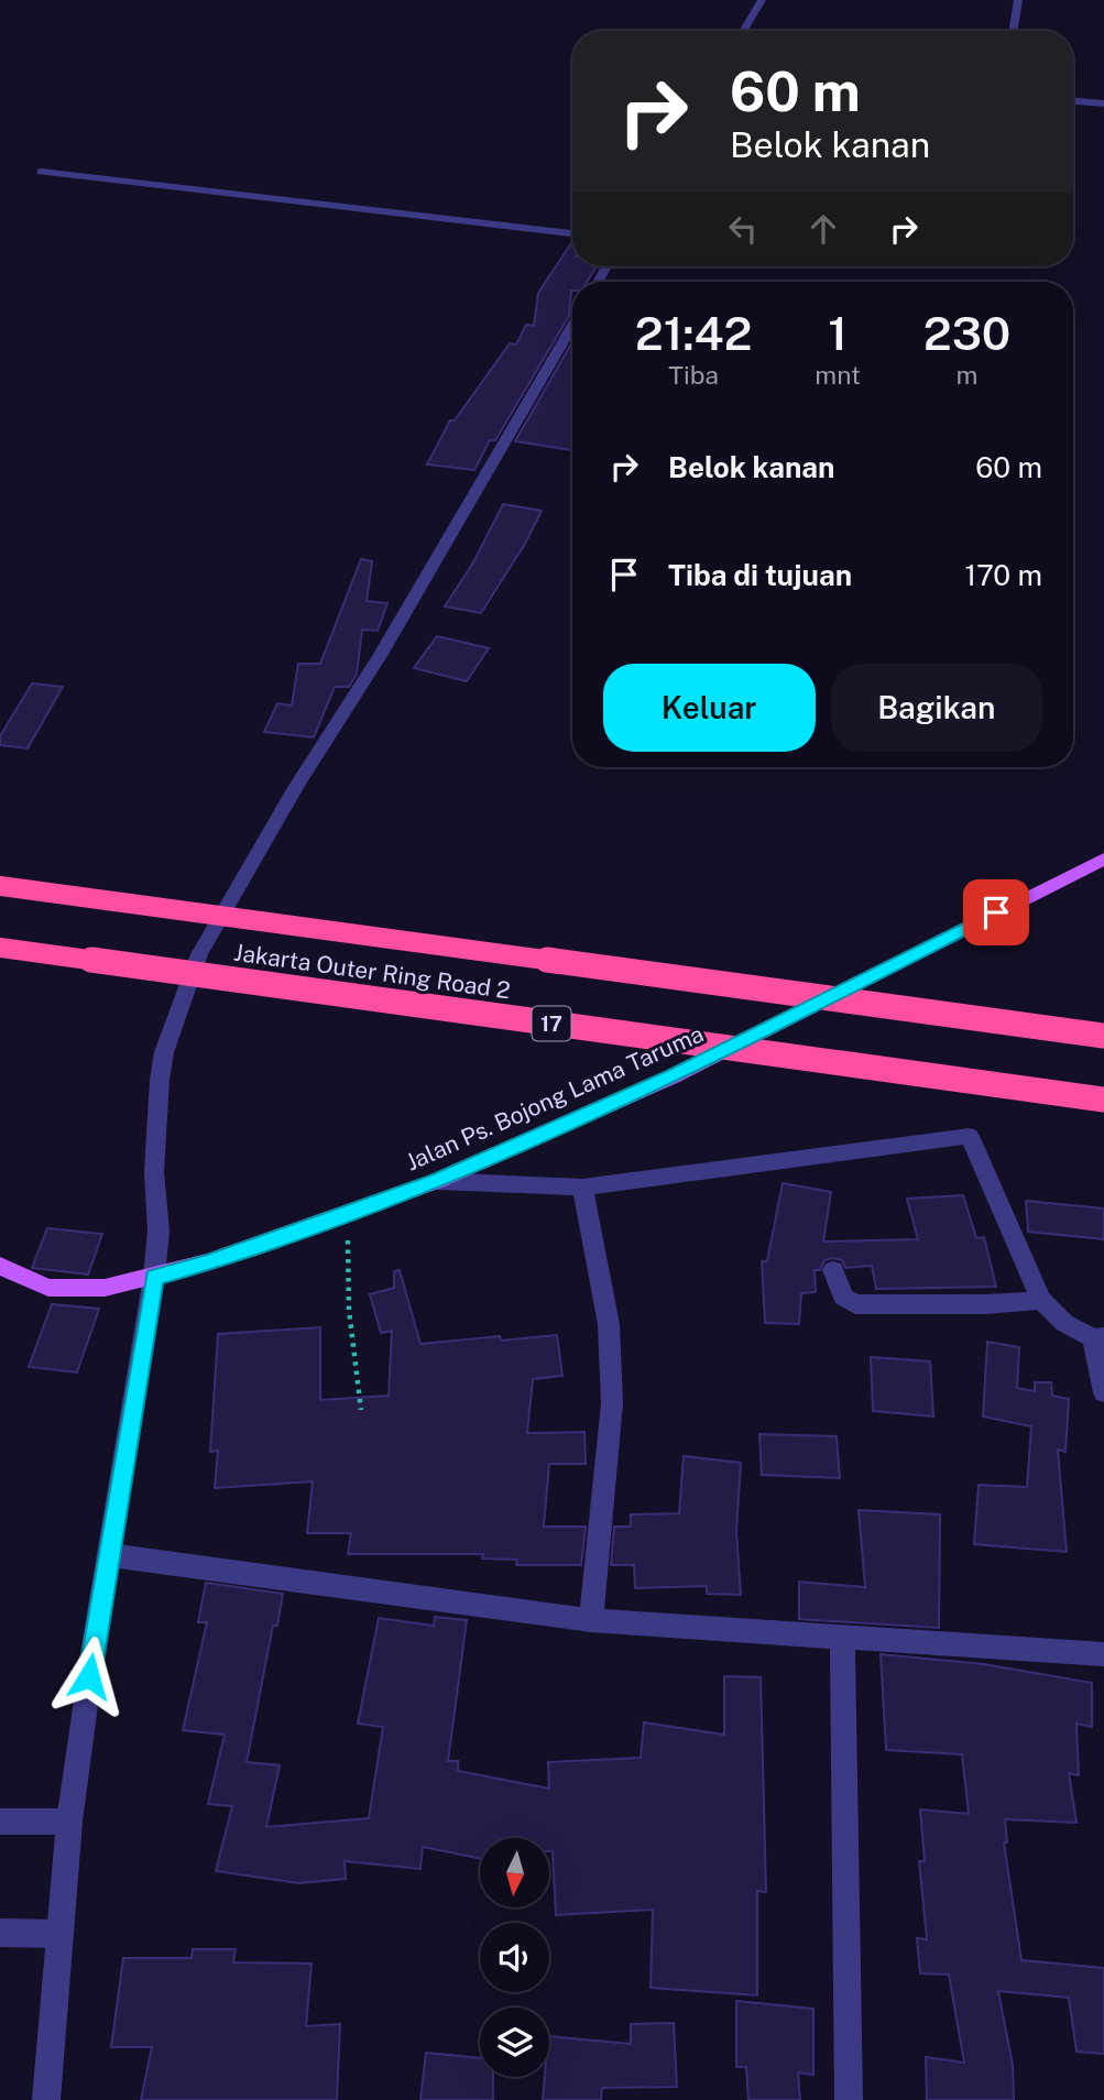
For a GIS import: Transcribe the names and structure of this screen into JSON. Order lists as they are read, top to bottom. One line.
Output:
{"streets":{"highway":["Jakarta Outer Ring Road 2","17"],"main road":["Jalan Ps. Bojong Lama Taruma"]},"north":"bottom","page":{"turn":["60 m","Belok kanan"],"eta":["21:42","Tiba","1","mnt","230","m"],"list":[{"name":"Belok kanan","value":"60 m"},{"name":"Tiba di tujuan","value":"170 m"}],"buttons":["Keluar","Bagikan"]}}
